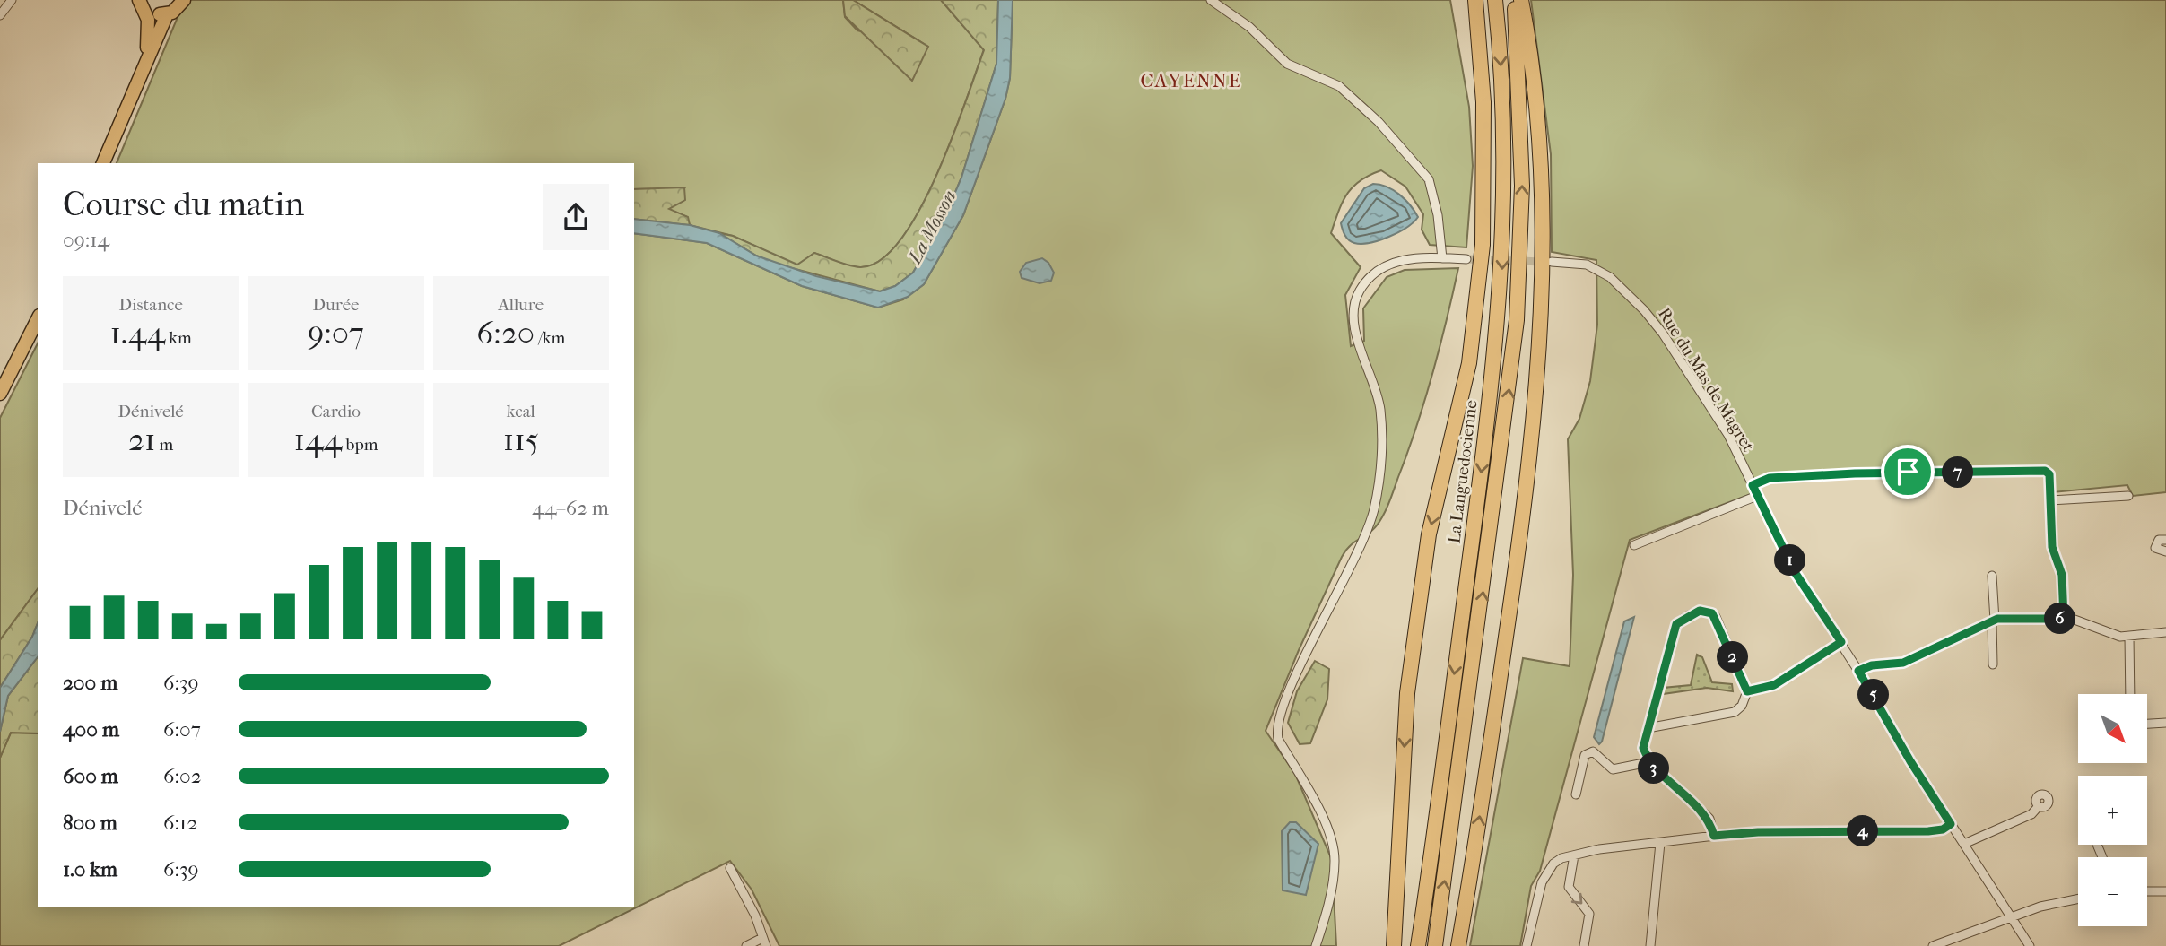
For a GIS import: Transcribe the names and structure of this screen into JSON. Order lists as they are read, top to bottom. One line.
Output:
{"streets":{"highway":["La Languedocienne"],"street":["Rue du Mas de Magret"]},"districts":["CAYENNE"],"water":["La Mosson"],"north":"bottom right","page":{"heading":["Course du matin","09:14"],"stats":[["Distance","1.44 km"],["Durée","9:07"],["Allure","6:20 /km"],["Dénivelé","21 m"],["Cardio","144 bpm"],["kcal","115"]],"pins":["7","1","6","2","5","3","4"],"chart":["Dénivelé","44–62 m"],"list":[{"name":"200 m","note":"6:39"},{"name":"400 m","note":"6:07"},{"name":"600 m","note":"6:02"},{"name":"800 m","note":"6:12"},{"name":"1.0 km","note":"6:39"}],"map_buttons":["+","−"]}}
